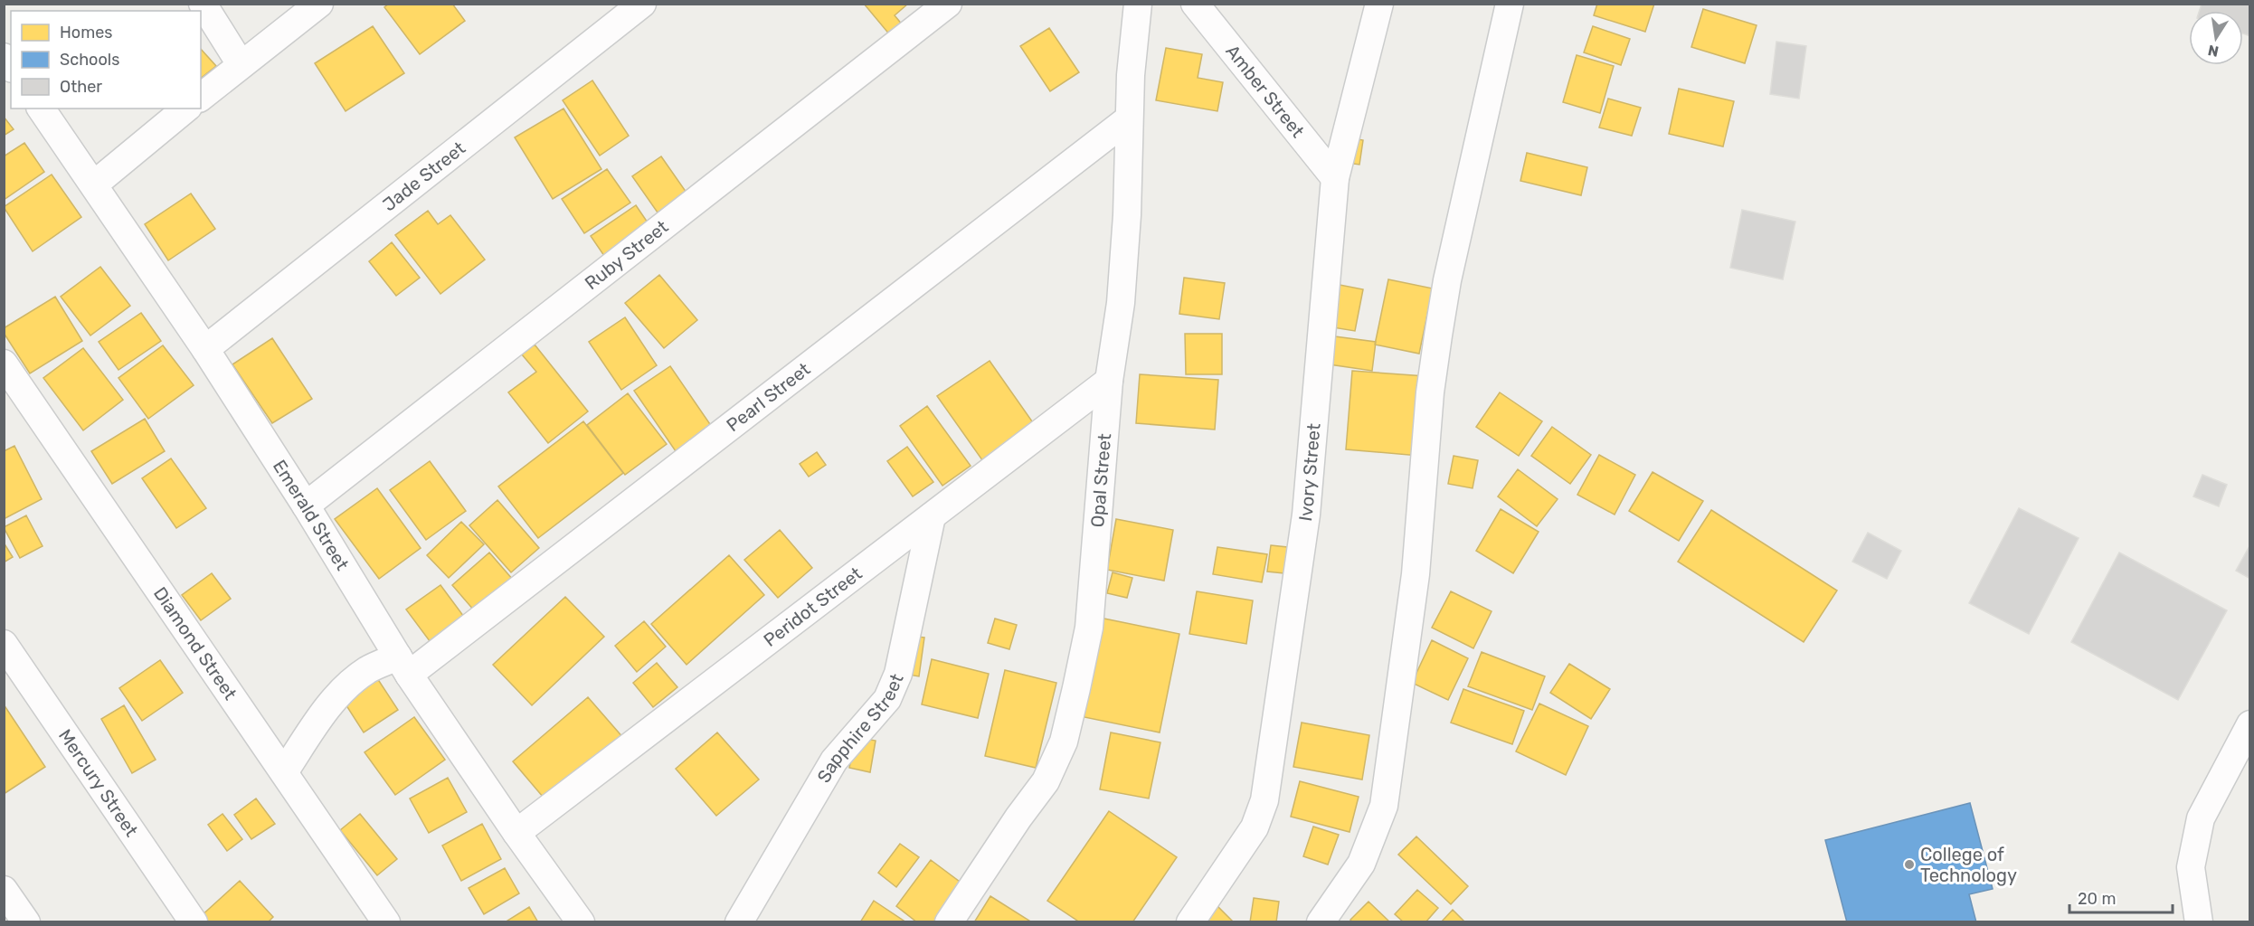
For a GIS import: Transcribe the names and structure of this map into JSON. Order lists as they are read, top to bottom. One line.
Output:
{"streets":{"street":["Amber Street","Jade Street","Ruby Street","Pearl Street","Ivory Street","Opal Street","Emerald Street","Peridot Street","Diamond Street","Sapphire Street","Mercury Street"]},"crossings":[["Amber Street","Ivory Street"],["Jade Street","Emerald Street"],["Ruby Street","Emerald Street"],["Pearl Street","Opal Street"],["Pearl Street","Emerald Street"],["Pearl Street","Diamond Street"],["Opal Street","Peridot Street"],["Emerald Street","Peridot Street"],["Peridot Street","Sapphire Street"]],"places":["College of Technology"],"legend":["Homes","Schools","Other"],"scale_bar":"20 m","north":"bottom"}
